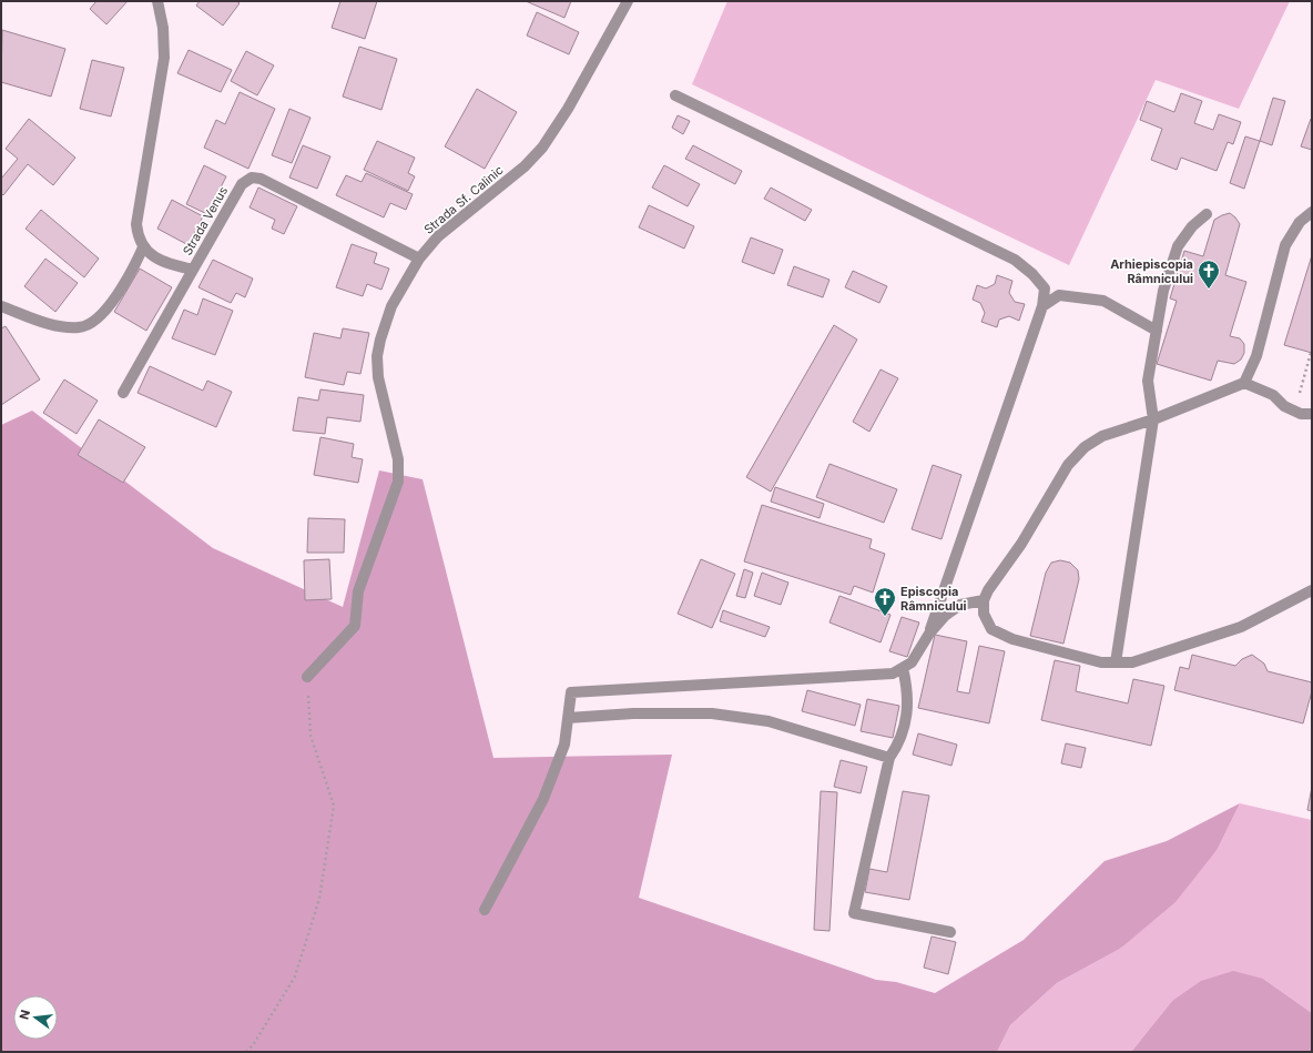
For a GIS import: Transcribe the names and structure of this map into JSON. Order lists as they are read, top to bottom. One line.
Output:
{"streets":{"street":["Strada Sf. Calinic","Strada Venus"]},"crossings":[["Strada Sf. Calinic","Strada Venus"]],"places":{"church":["Arhiepiscopia Râmnicului","Episcopia Râmnicului"]},"north":"left"}
